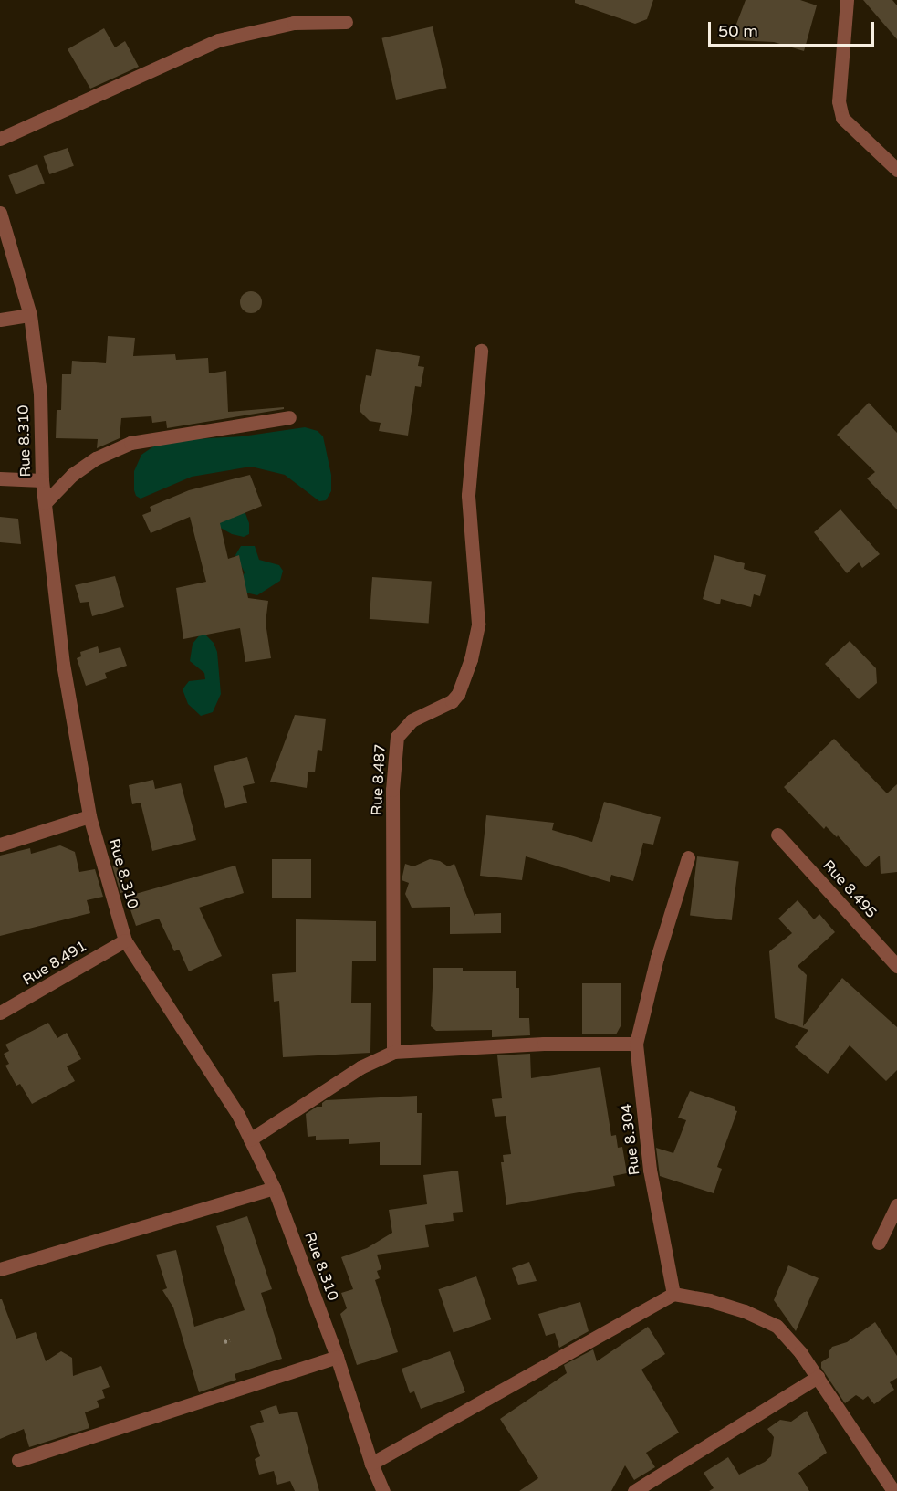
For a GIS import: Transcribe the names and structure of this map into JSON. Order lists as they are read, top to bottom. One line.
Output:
{"streets":{"street":["Rue 8.310","Rue 8.487","Rue 8.495","Rue 8.491","Rue 8.304"]},"crossings":[["Rue 8.310","Rue 8.491"]],"scale_bar":"50 m"}
